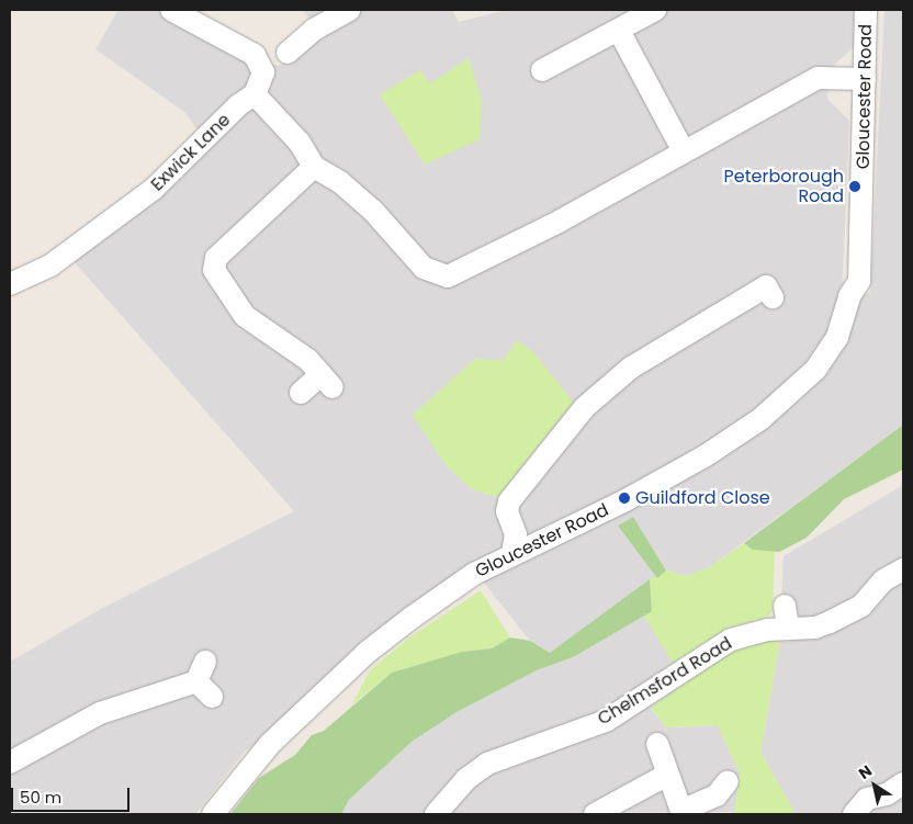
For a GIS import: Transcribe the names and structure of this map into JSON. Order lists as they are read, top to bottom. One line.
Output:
{"streets":{"street":["Gloucester Road","Exwick Lane","Chelmsford Road"]},"places":["Peterborough Road","Guildford Close"],"scale_bar":"50 m","north":"top left"}
